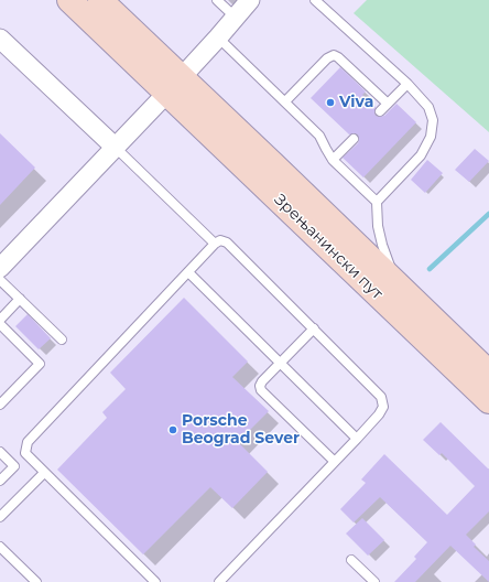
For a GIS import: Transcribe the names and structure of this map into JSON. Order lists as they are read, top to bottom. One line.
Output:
{"streets":{"main road":["Зрењанински пут"]},"places":["Viva","Porsche Beograd Sever"]}
